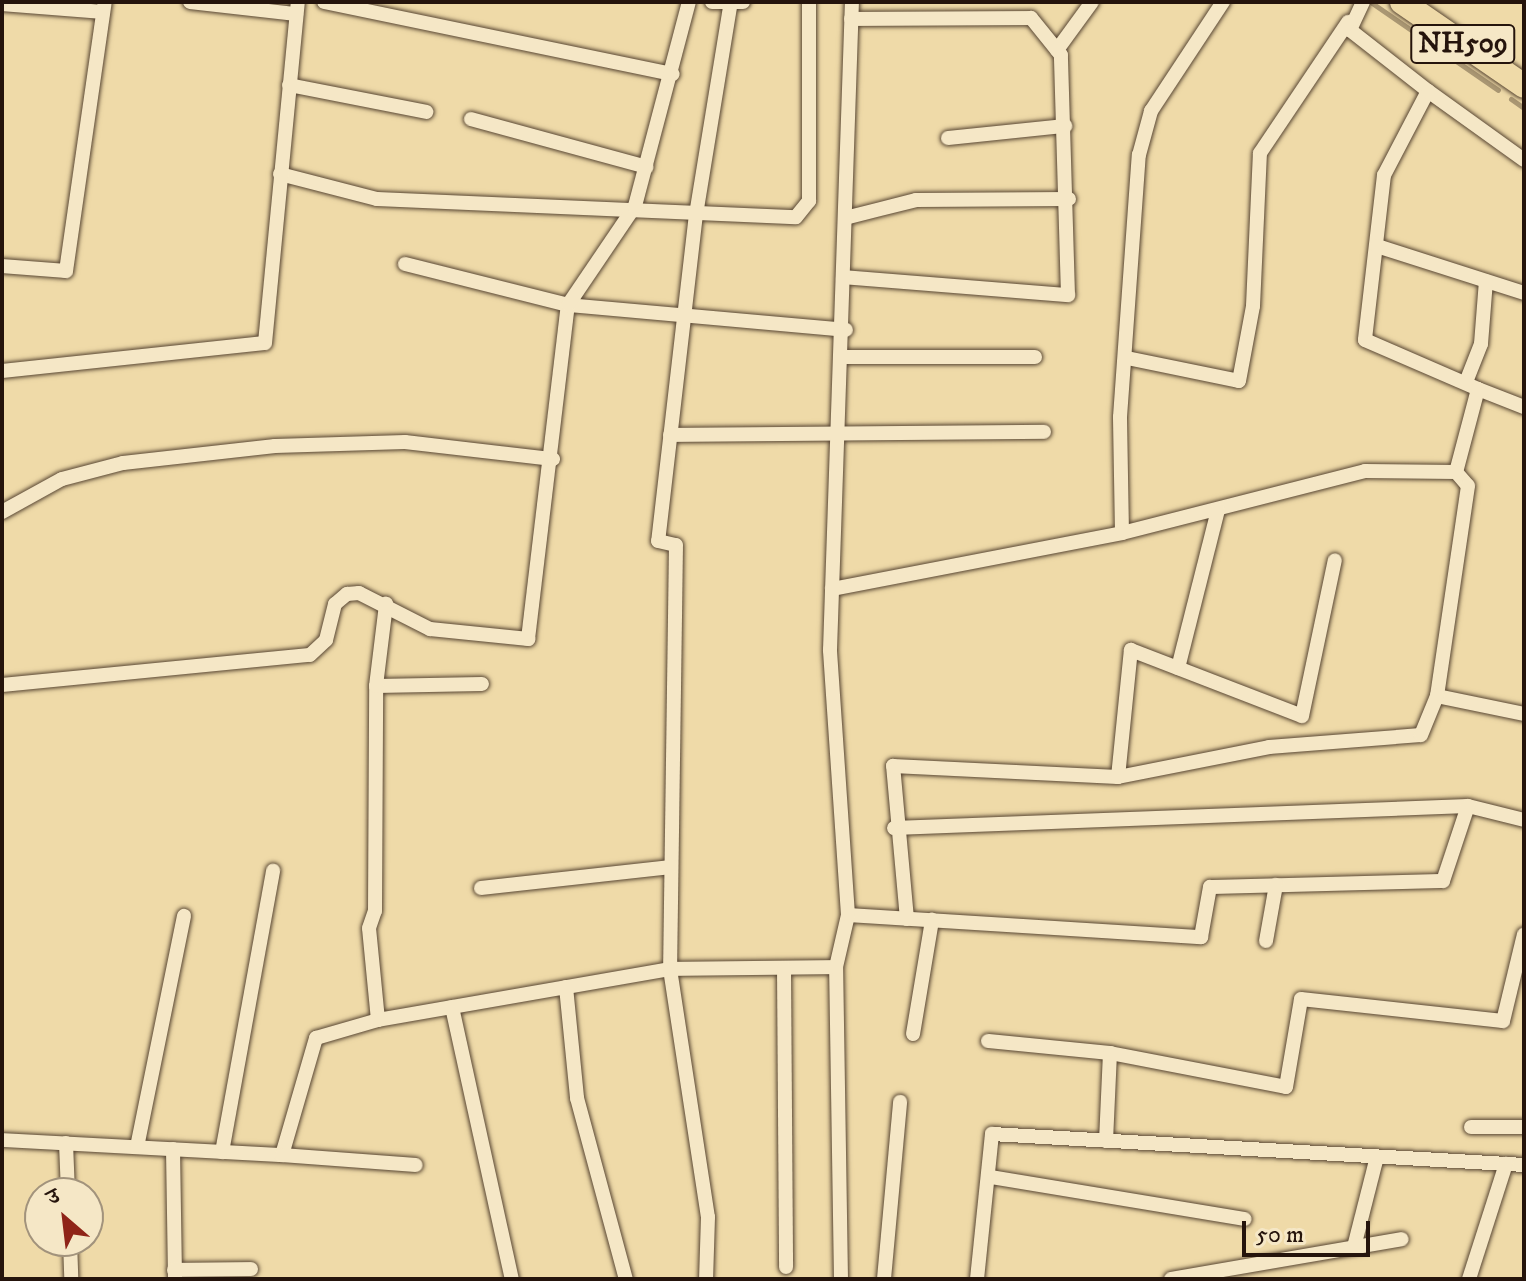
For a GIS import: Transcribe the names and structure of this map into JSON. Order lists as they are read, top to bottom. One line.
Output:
{"streets":{"highway":["NH509"]},"scale_bar":"50 m","north":"top left"}
